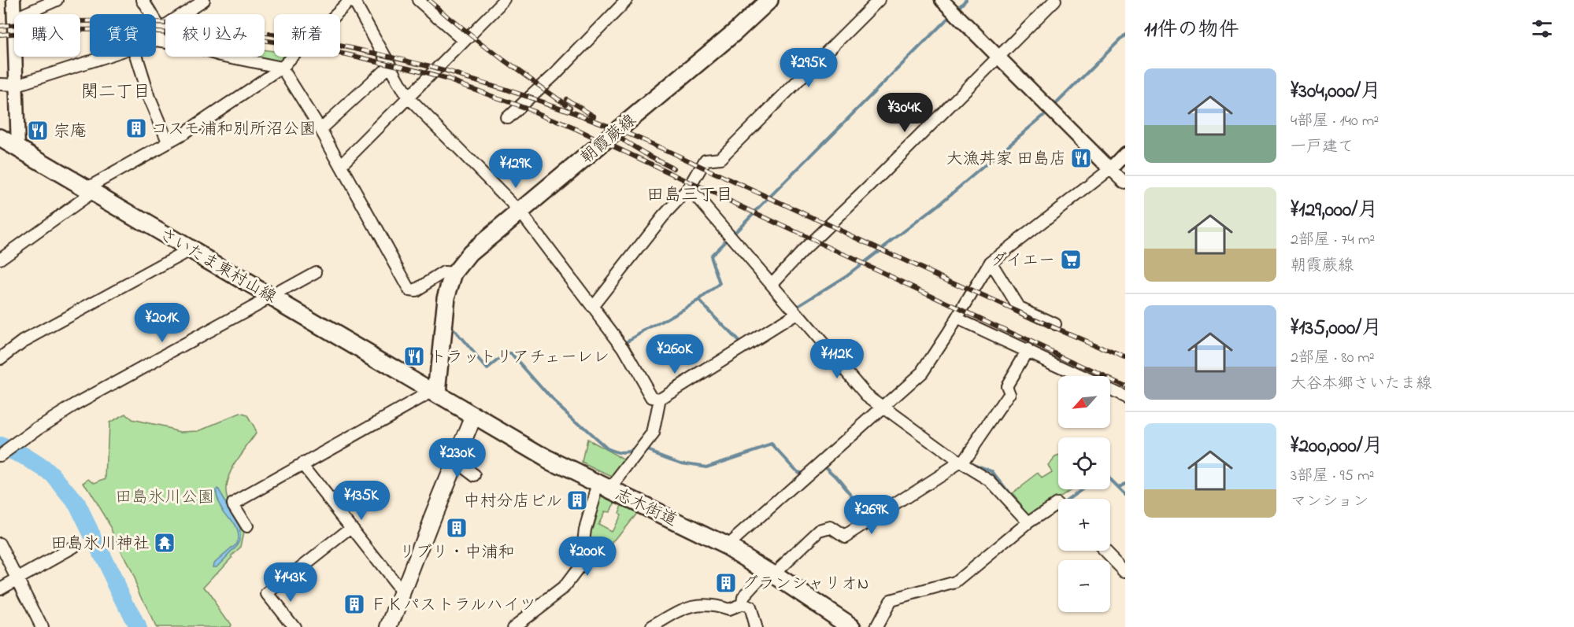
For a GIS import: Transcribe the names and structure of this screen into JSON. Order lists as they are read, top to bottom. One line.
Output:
{"streets":{"main road":["朝霞蕨線","さいたま東村山線","志木街道"]},"crossings":[["朝霞蕨線","さいたま東村山線"],["朝霞蕨線","志木街道"],["さいたま東村山線","志木街道"]],"districts":["関二丁目","田島三丁目"],"parks":["田島氷川公園"],"places":{"building":["コスモ浦和別所沼公園","中村分店ビル","リブリ・中浦和","グランシャリオN","ＦＫパストラルハイツ"],"restaurant":["宗庵","大漁丼家 田島店","トラットリアチェーレレ"],"supermarket":["ダイエー"],"temple":["田島氷川神社"]},"north":"bottom left","page":{"heading":"11件の物件","chip":["購入","賃貸","絞り込み","新着"],"price":["¥295K","¥304K","¥129K","¥201K","¥260K","¥112K","¥230K","¥135K","¥269K","¥200K","¥143K"],"list":[{"name":"¥304,000/月","note":"4部屋 · 140 m² · 一戸建て"},{"name":"¥129,000/月","note":"2部屋 · 74 m² · 朝霞蕨線"},{"name":"¥135,000/月","note":"2部屋 · 80 m² · 大谷本郷さいたま線"},{"name":"¥200,000/月","note":"3部屋 · 95 m² · マンション"}],"map_buttons":["+","−"]}}
